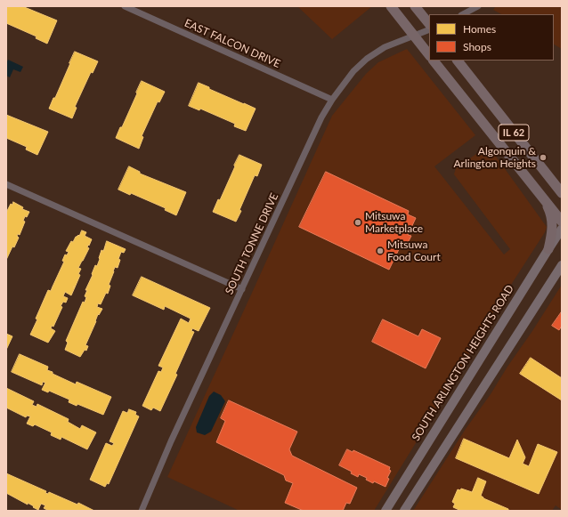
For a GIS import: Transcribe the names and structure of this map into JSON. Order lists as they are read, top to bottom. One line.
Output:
{"streets":{"main road":["IL 62","SOUTH ARLINGTON HEIGHTS ROAD"],"street":["EAST FALCON DRIVE","SOUTH TONNE DRIVE"]},"crossings":[["EAST FALCON DRIVE","SOUTH TONNE DRIVE"]],"places":["Algonquin & Arlington Heights","Mitsuwa Marketplace","Mitsuwa Food Court"],"legend":["Homes","Shops"]}
